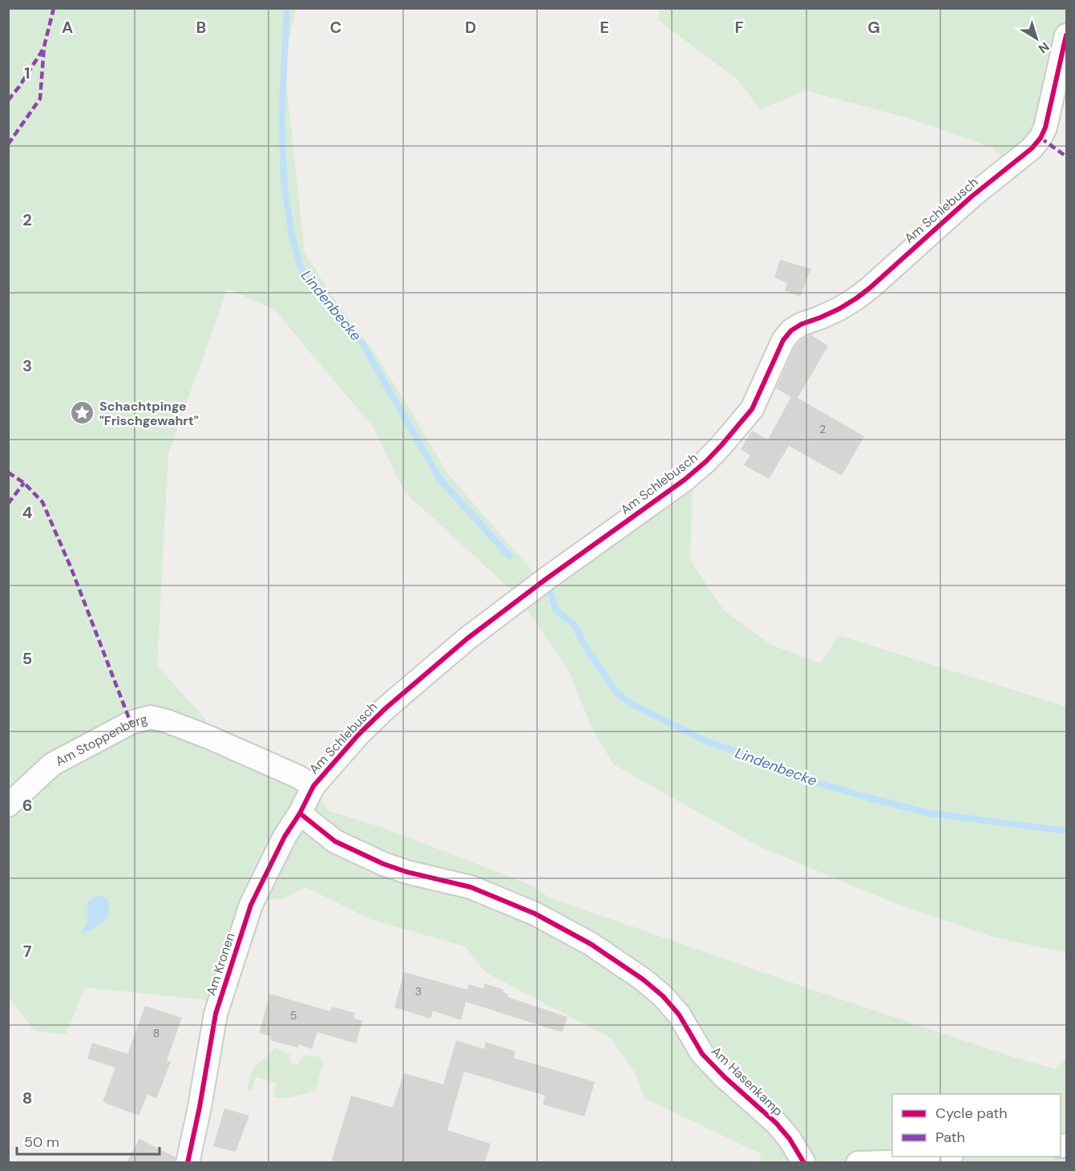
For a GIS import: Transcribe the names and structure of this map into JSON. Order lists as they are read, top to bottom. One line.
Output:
{"streets":{"street":["Am Schlebusch","Am Stoppenberg","Am Kronen","Am Hasenkamp"]},"crossings":[["Am Schlebusch","Am Stoppenberg"],["Am Schlebusch","Am Kronen"],["Am Stoppenberg","Am Kronen"],["Am Kronen","Am Hasenkamp"]],"water":["Lindenbecke"],"places":{"place":["Schachtpinge \"Frischgewahrt\""]},"house_numbers":["2","3","5","8"],"legend":["Cycle path","Path"],"scale_bar":"50 m","north":"bottom right","grid":{"columns":["A","B","C","D","E","F","G"],"rows":["1","2","3","4","5","6","7","8"]}}
